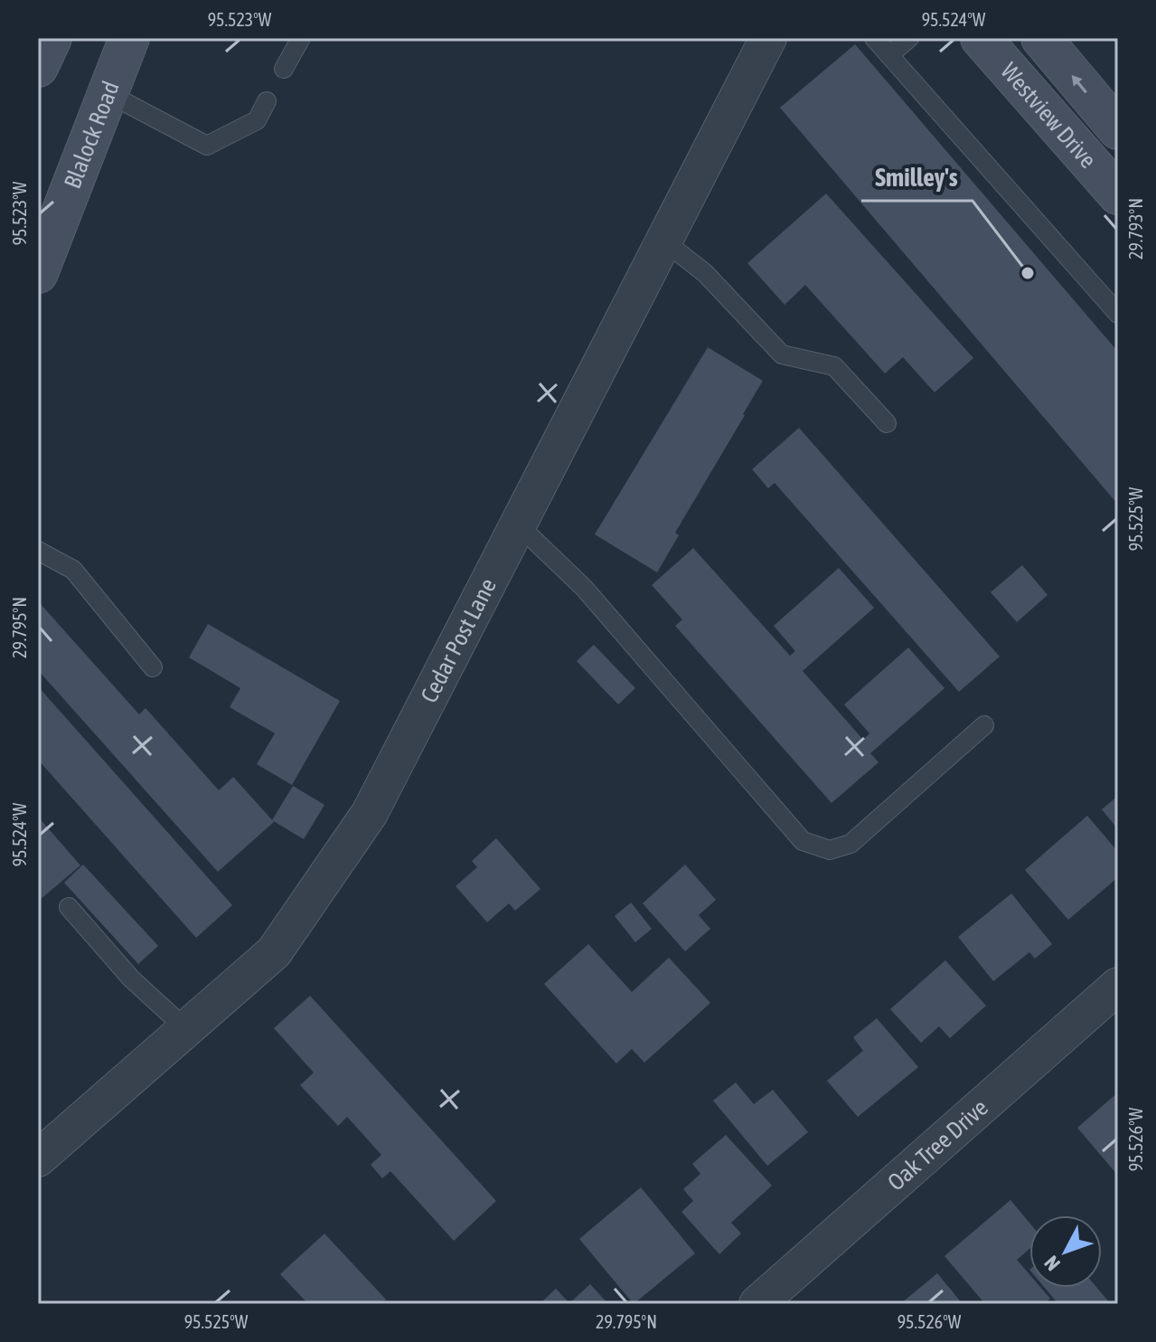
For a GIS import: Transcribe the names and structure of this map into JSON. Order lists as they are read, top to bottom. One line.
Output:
{"streets":{"main road":["Westview Drive","Blalock Road"],"street":["Cedar Post Lane","Oak Tree Drive"]},"places":["Smilley's"],"north":"bottom left","coordinates":["95.523°W","95.524°W","29.793°N","95.525°W","29.795°N","95.526°W"]}
